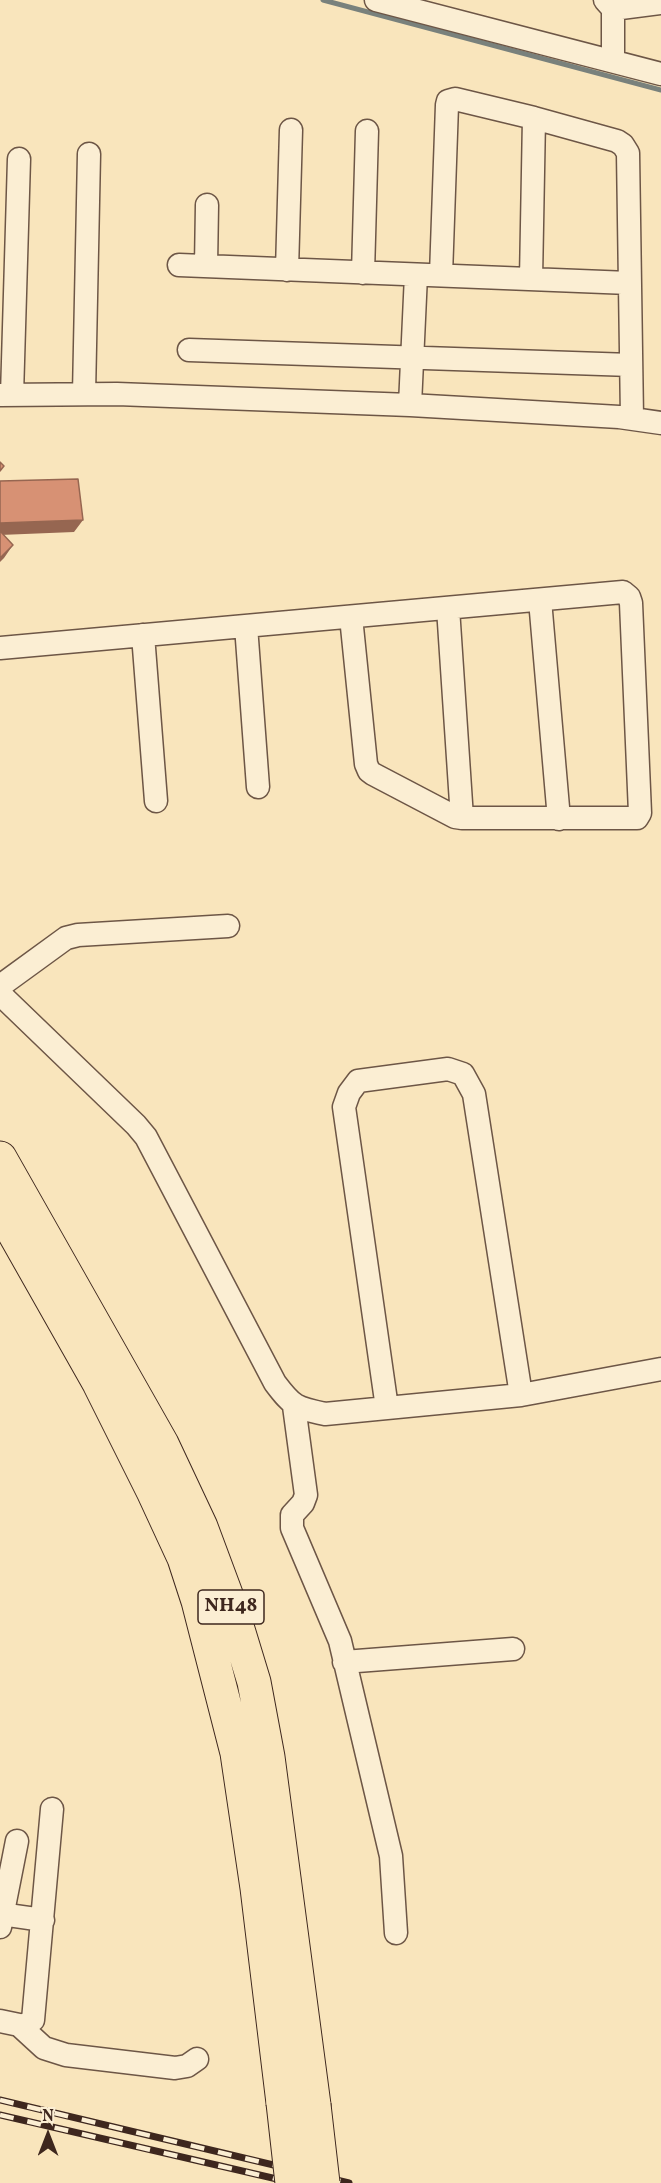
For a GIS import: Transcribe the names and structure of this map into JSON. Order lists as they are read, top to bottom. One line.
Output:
{"streets":{"highway":["NH48"]},"north":"top"}
